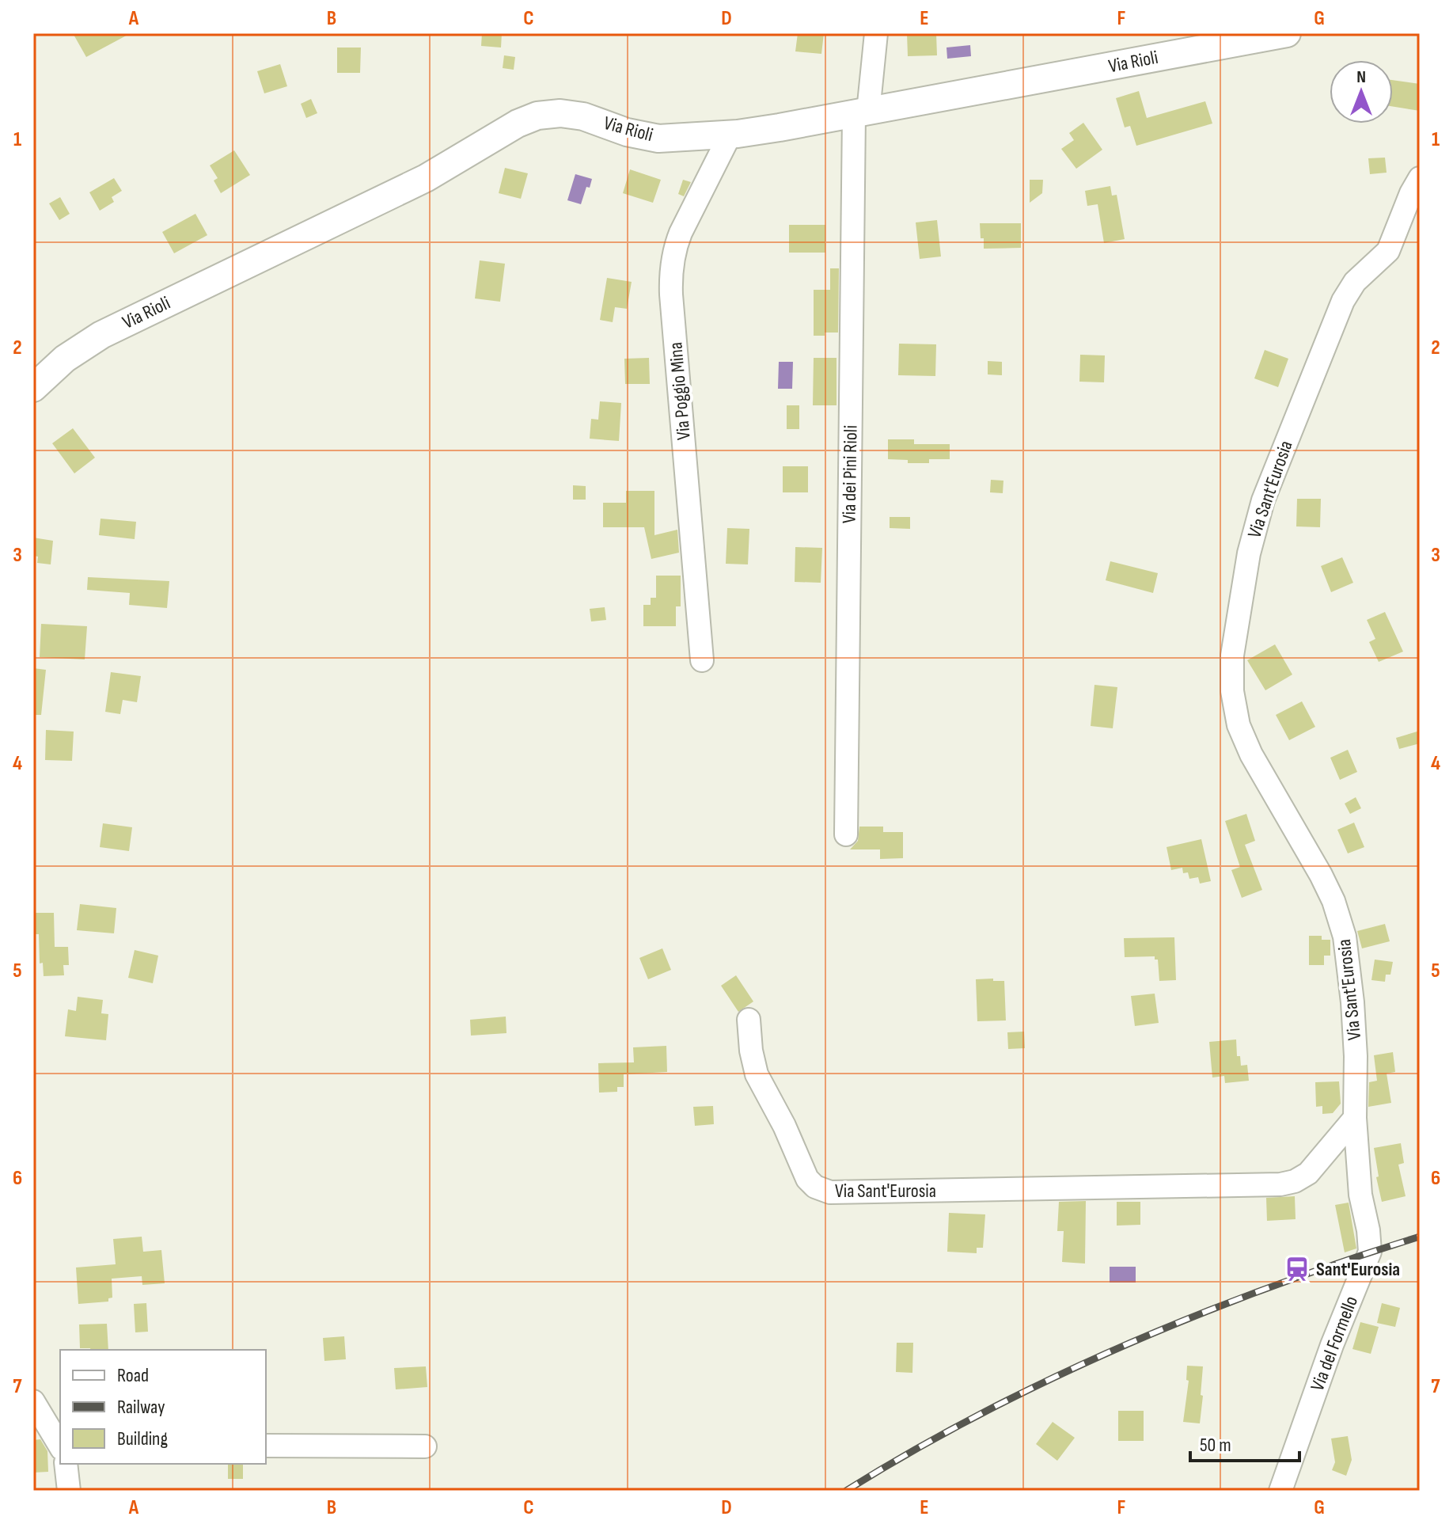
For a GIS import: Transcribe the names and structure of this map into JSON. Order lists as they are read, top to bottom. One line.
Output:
{"streets":{"main road":["Via Rioli"],"street":["Via Poggio Mina","Via dei Pini Rioli","Via Sant'Eurosia","Via del Formello"]},"crossings":[["Via Rioli","Via Poggio Mina"],["Via Rioli","Via dei Pini Rioli"],["Via Sant'Eurosia","Via del Formello"]],"places":{"station":["Sant'Eurosia"]},"legend":["Road","Railway","Building"],"scale_bar":"50 m","north":"top","grid":{"columns":["A","B","C","D","E","F","G"],"rows":["1","2","3","4","5","6","7"]}}
